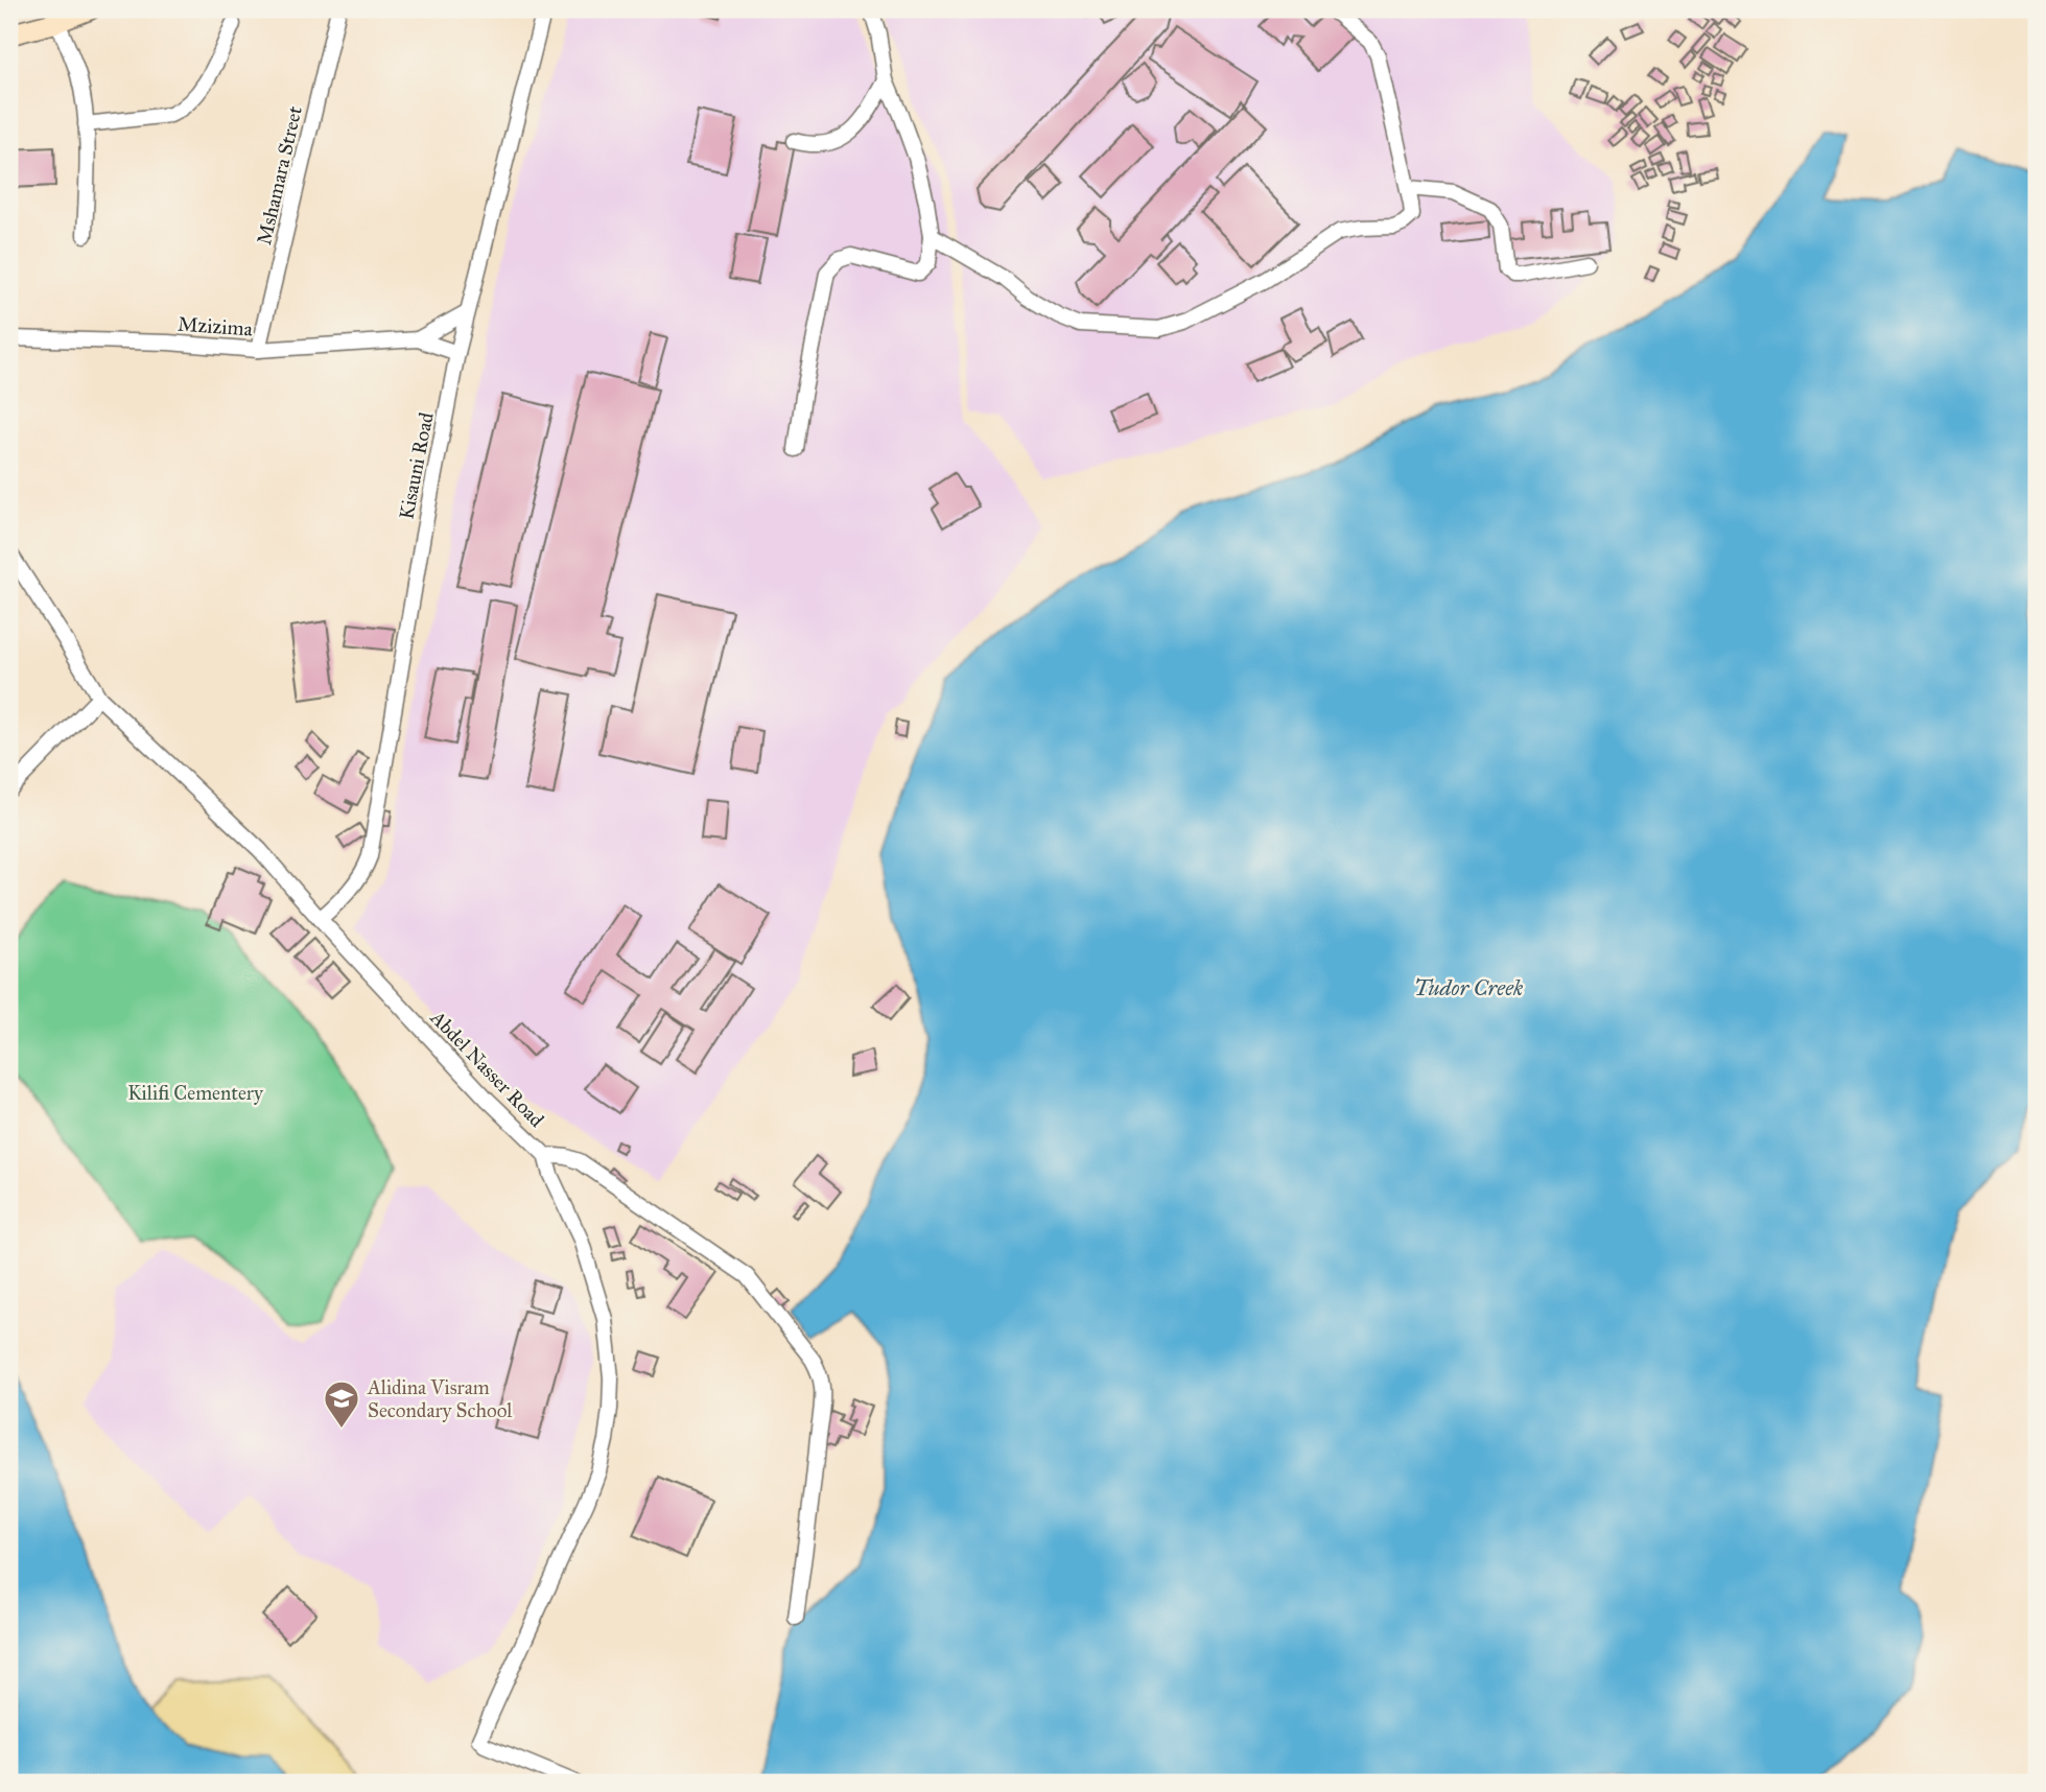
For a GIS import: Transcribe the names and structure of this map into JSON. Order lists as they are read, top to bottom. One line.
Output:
{"streets":{"street":["Mshamara Street","Mzizima","Kisauni Road","Abdel Nasser Road"]},"crossings":[["Mshamara Street","Mzizima"],["Kisauni Road","Abdel Nasser Road"]],"water":["Tudor Creek"],"parks":["Kilifi Cementery"],"places":{"school or university":["Alidina Visram Secondary School"]}}
